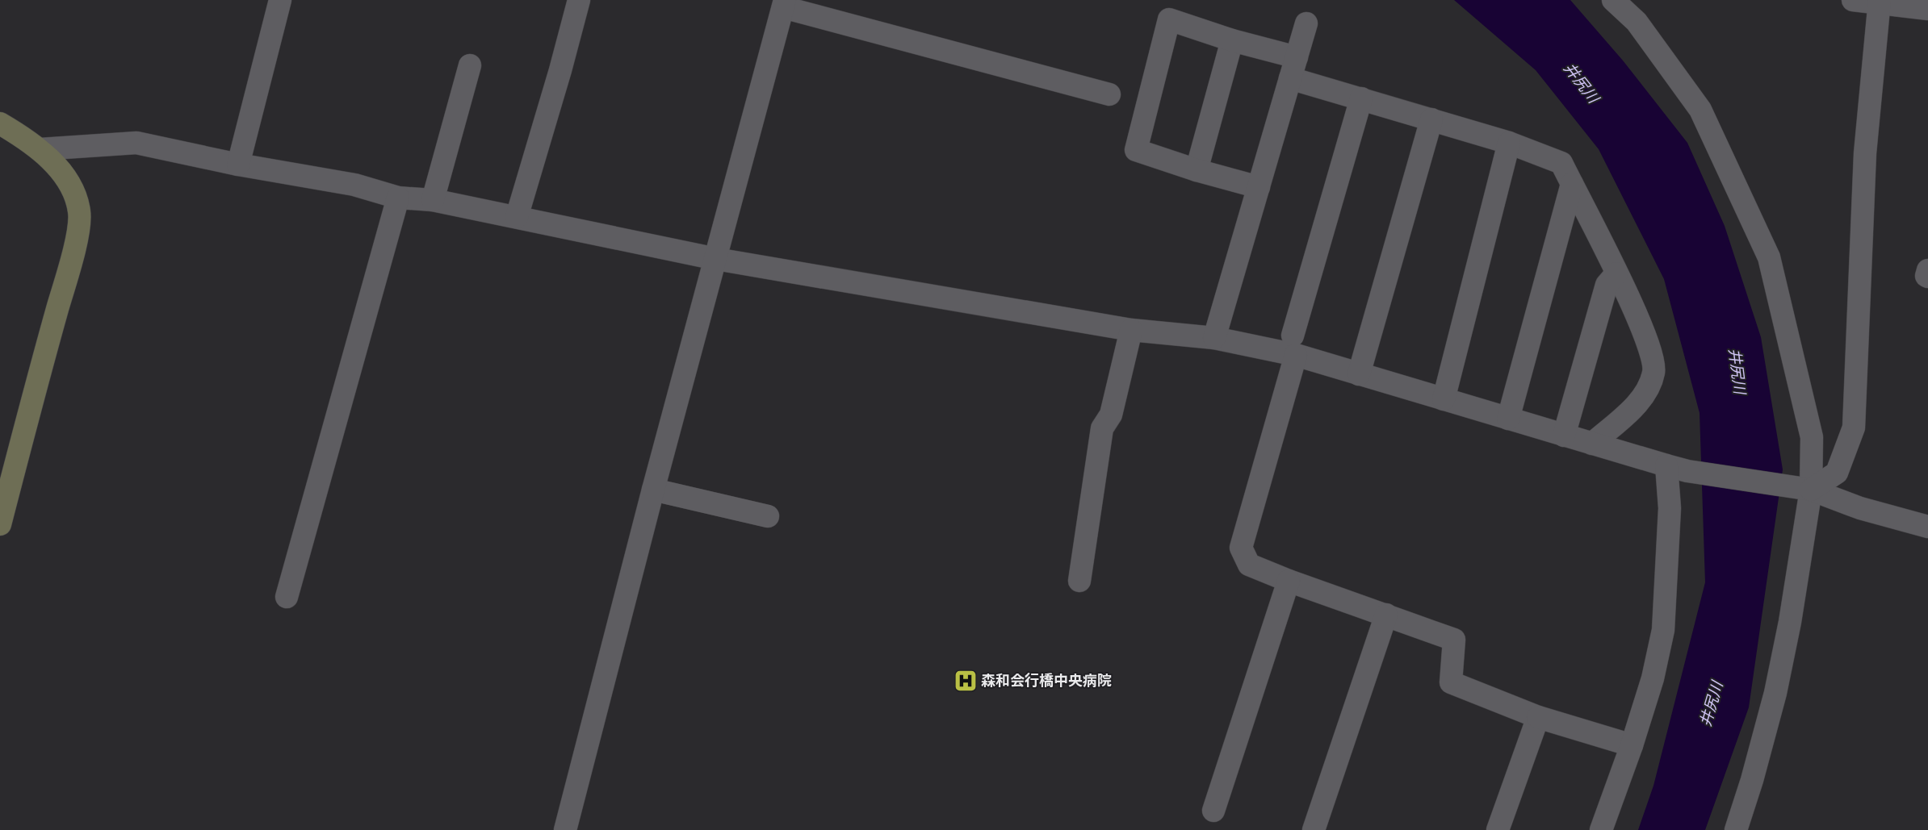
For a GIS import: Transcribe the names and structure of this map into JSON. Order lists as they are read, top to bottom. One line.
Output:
{"water":["井尻川"],"places":{"hospital":["森和会行橋中央病院"]}}
